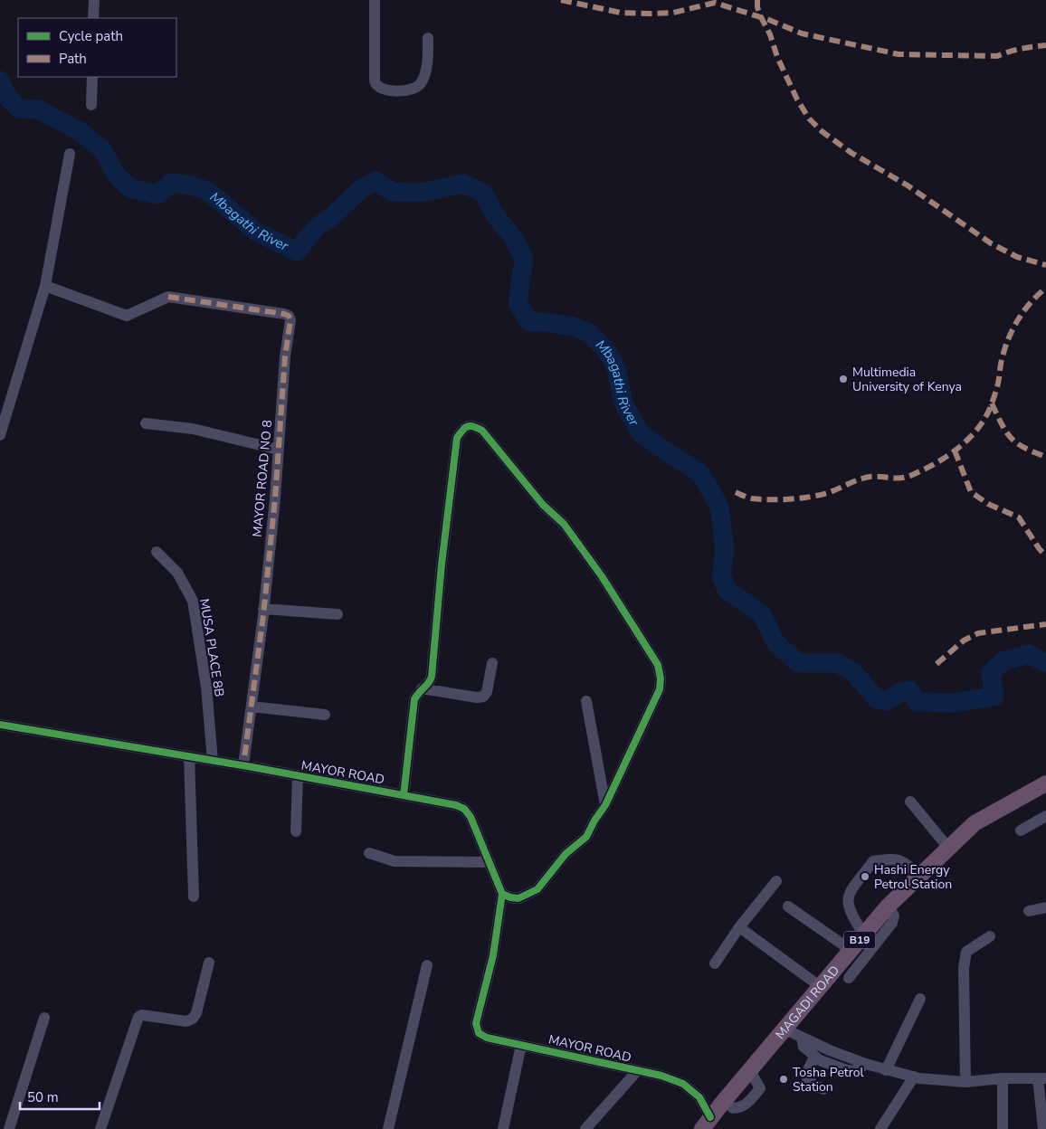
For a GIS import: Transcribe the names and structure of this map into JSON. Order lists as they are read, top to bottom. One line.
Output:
{"streets":{"highway":["B19","MAGADI ROAD"],"street":["MAYOR ROAD NO 8","MUSA PLACE 8B","MAYOR ROAD"]},"crossings":[["MAYOR ROAD NO 8","MAYOR ROAD"],["MUSA PLACE 8B","MAYOR ROAD"],["MAYOR ROAD","MAGADI ROAD"]],"water":["Mbagathi River"],"places":["Multimedia University of Kenya","Hashi Energy Petrol Station","Tosha Petrol Station"],"legend":["Cycle path","Path"],"scale_bar":"50 m"}
